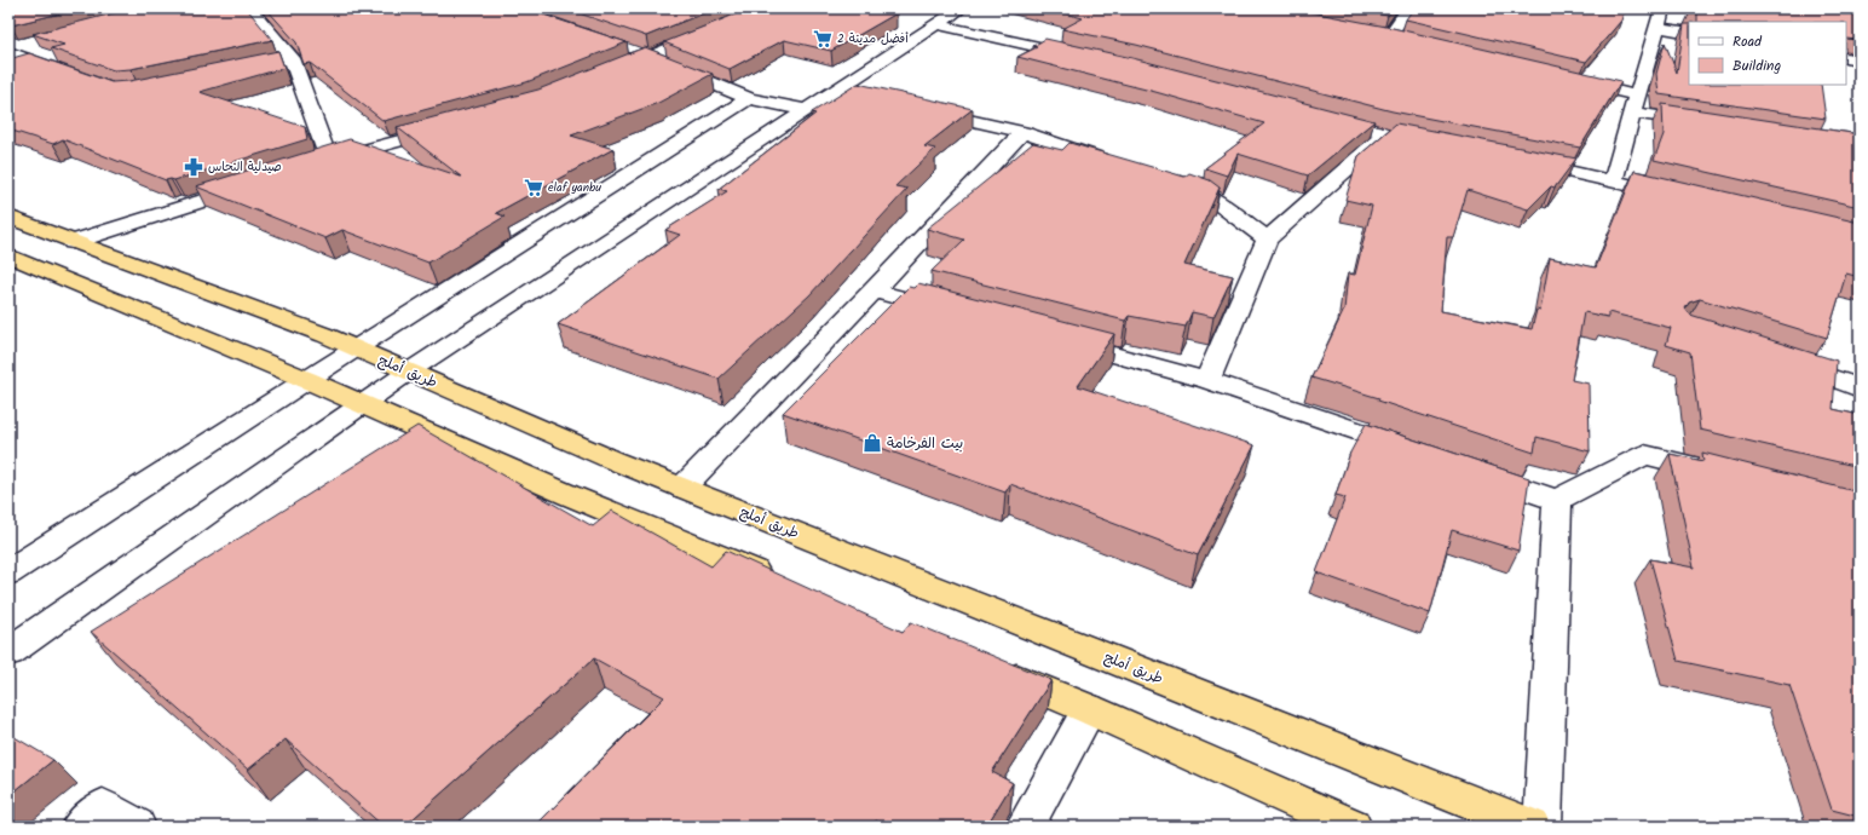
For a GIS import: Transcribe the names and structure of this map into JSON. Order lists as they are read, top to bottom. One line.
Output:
{"streets":{"highway":["طريق أملج"]},"places":{"supermarket":["2 أفضل مدينة","elaf yanbu"],"pharmacy":["صيدلية النحاس"],"shop":["بيت الفرخامة"]},"legend":["Road","Building"]}
